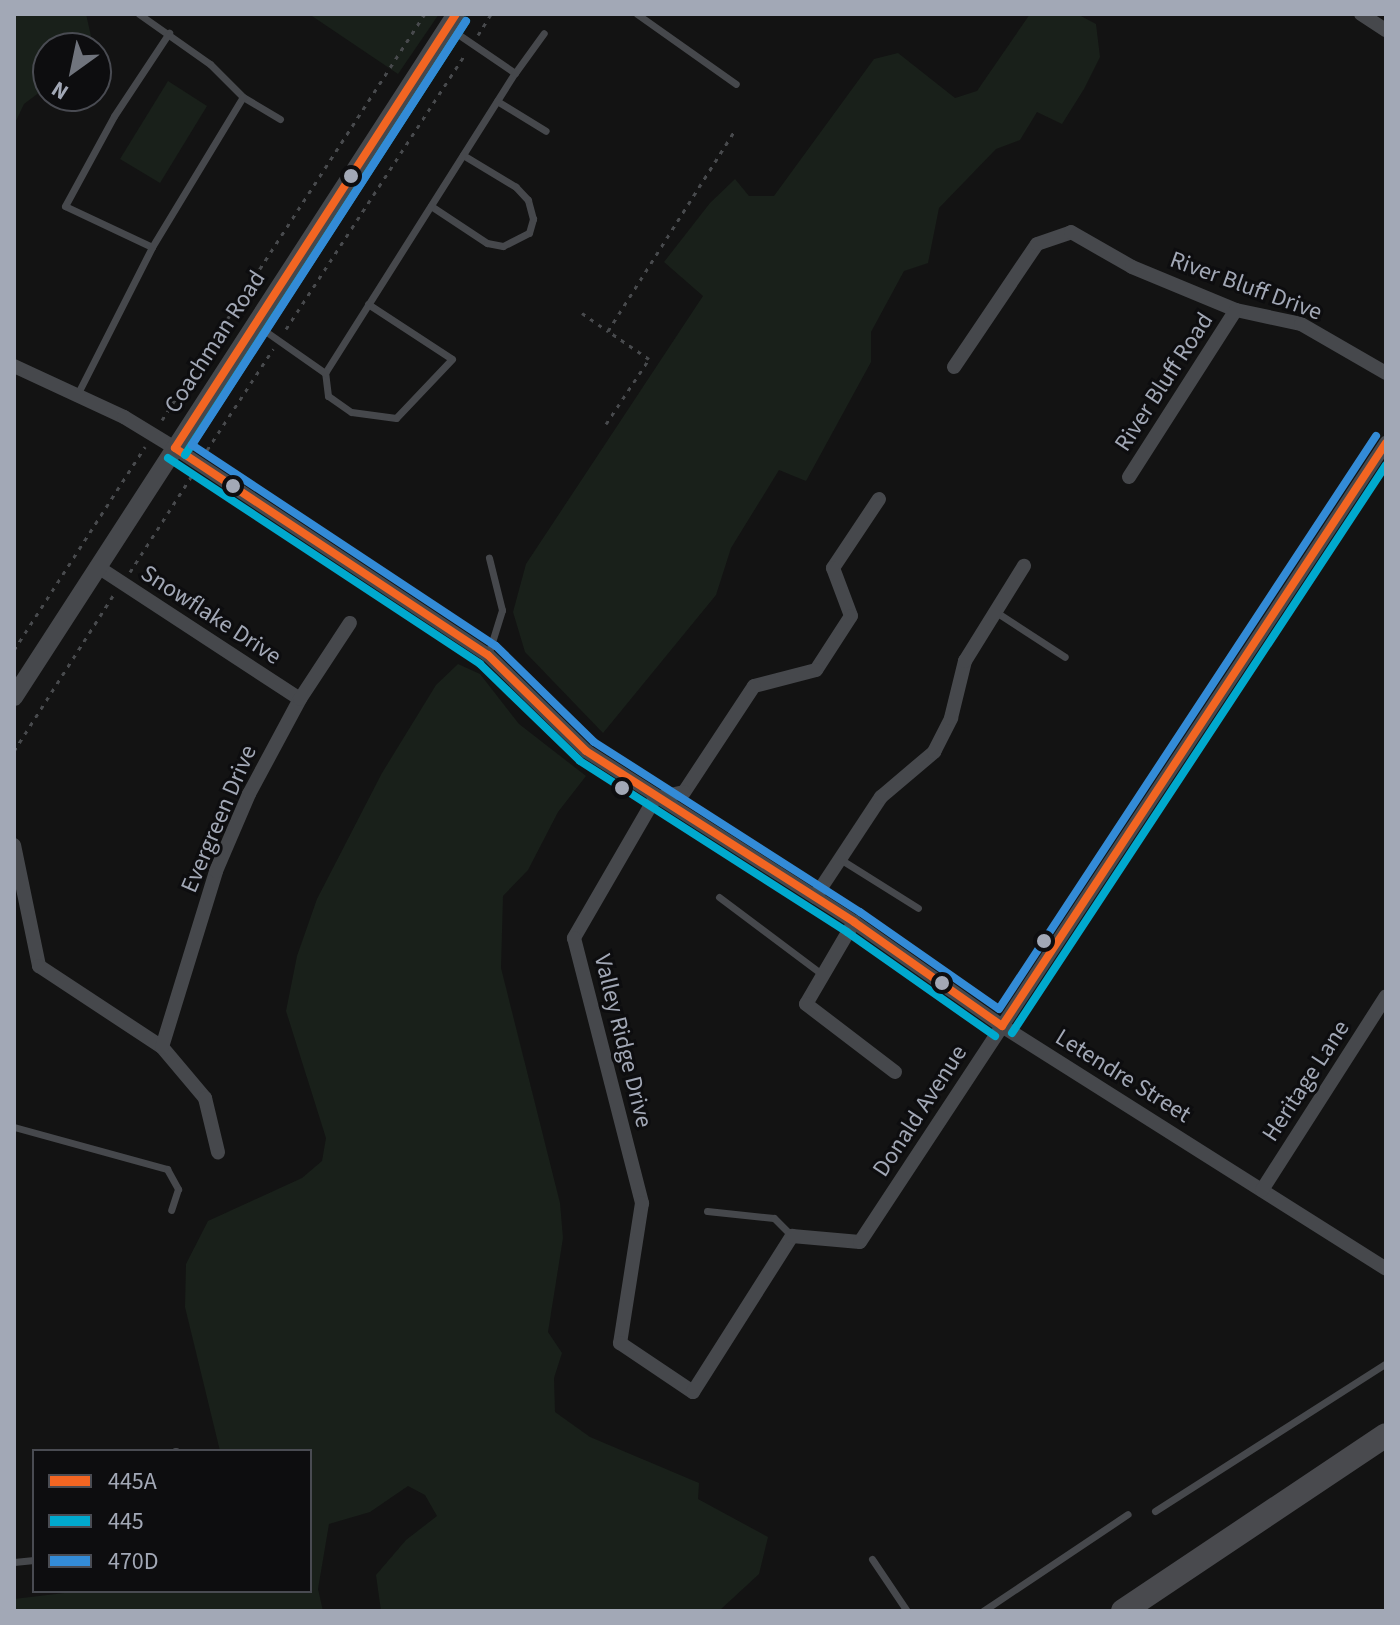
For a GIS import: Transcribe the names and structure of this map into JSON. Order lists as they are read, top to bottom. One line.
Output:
{"streets":{"street":["River Bluff Drive","Coachman Road","River Bluff Road","Snowflake Drive","Evergreen Drive","Valley Ridge Drive","Letendre Street","Heritage Lane","Donald Avenue"]},"crossings":[["River Bluff Drive","River Bluff Road"],["Coachman Road","Snowflake Drive"],["Coachman Road","Letendre Street"],["Snowflake Drive","Evergreen Drive"],["Valley Ridge Drive","Letendre Street"],["Valley Ridge Drive","Donald Avenue"],["Letendre Street","Heritage Lane"],["Letendre Street","Donald Avenue"]],"lines":["transit line 445A","transit line 445","transit line 470D"],"legend":["445A","445","470D"],"north":"bottom left"}
